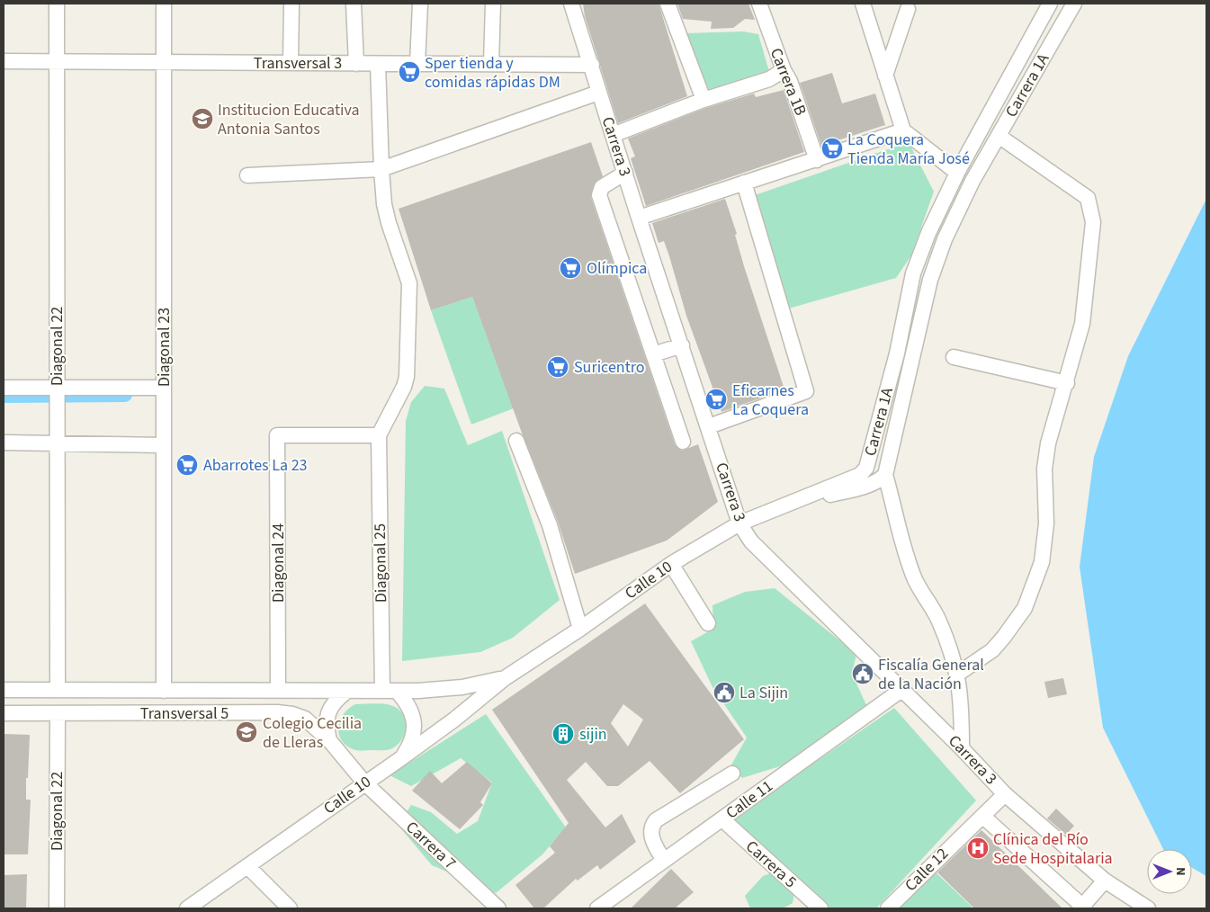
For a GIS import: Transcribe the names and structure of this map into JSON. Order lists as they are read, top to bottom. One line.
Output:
{"streets":{"street":["Transversal 3","Carrera 1B","Carrera 1A","Carrera 3","Diagonal 22","Diagonal 23","Diagonal 24","Diagonal 25","Calle 10","Transversal 5","Calle 11","Carrera 7","Carrera 5","Calle 12"]},"crossings":[["Transversal 3","Carrera 3"],["Transversal 3","Diagonal 22"],["Transversal 3","Diagonal 23"],["Carrera 1A","Carrera 3"],["Carrera 1A","Calle 10"],["Carrera 3","Calle 10"],["Carrera 3","Calle 11"],["Carrera 3","Calle 12"],["Diagonal 22","Transversal 5"],["Diagonal 23","Transversal 5"],["Diagonal 24","Diagonal 25"],["Diagonal 24","Transversal 5"],["Diagonal 25","Calle 10"],["Diagonal 25","Transversal 5"],["Diagonal 25","Carrera 7"],["Calle 10","Transversal 5"],["Calle 10","Carrera 7"],["Transversal 5","Carrera 7"],["Calle 11","Carrera 5"]],"places":{"supermarket":["Sper tienda y comidas rápidas DM","La Coquera Tienda María José","Olímpica","Suricentro","Eficarnes La Coquera","Abarrotes La 23"],"school or university":["Institucion Educativa Antonia Santos","Colegio Cecilia de Lleras"],"public building":["Fiscalía General de la Nación","La Sijin"],"building":["sijin"],"hospital":["Clínica del Río Sede Hospitalaria"]},"north":"right"}
